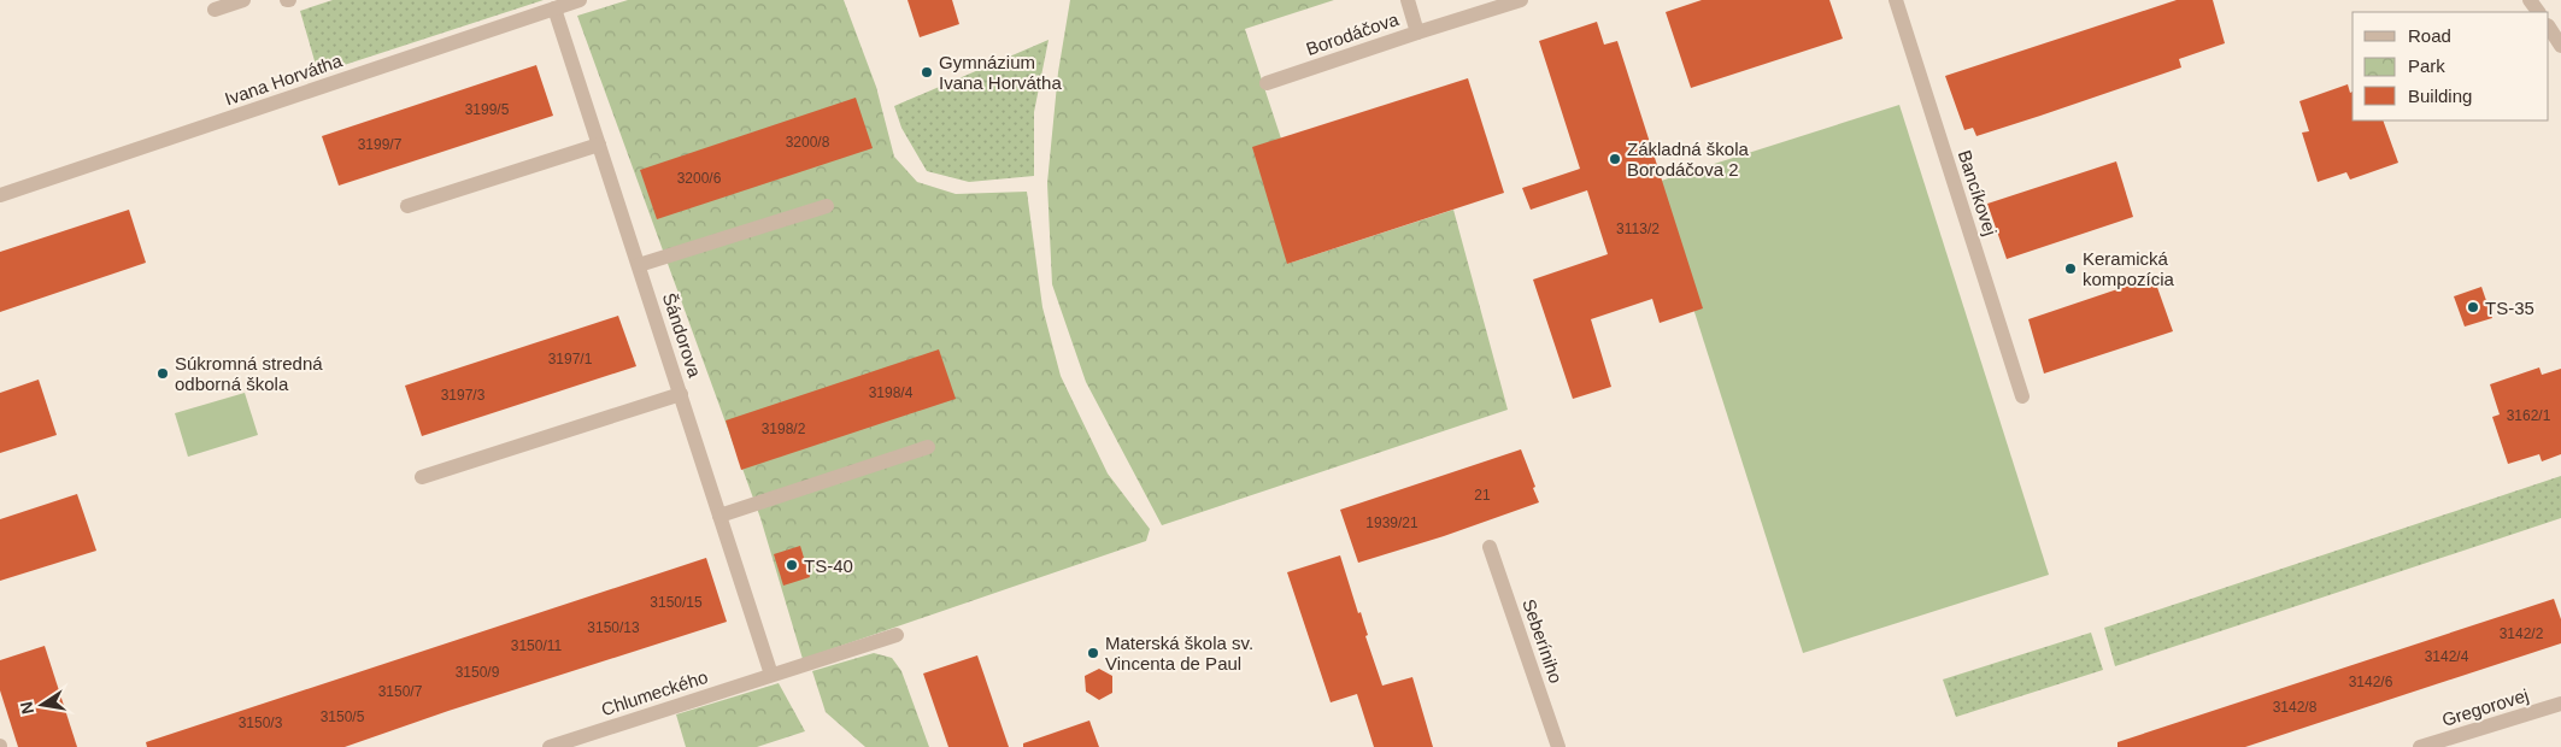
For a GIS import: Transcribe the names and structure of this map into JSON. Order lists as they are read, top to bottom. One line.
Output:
{"streets":{"street":["Borodáčova","Ivana Horvátha","Bancíkovej","Šándorova","Seberíniho","Chlumeckého","Gregorovej"]},"crossings":[["Ivana Horvátha","Šándorova"],["Šándorova","Chlumeckého"]],"places":["Gymnázium Ivana Horvátha","Základná škola Borodáčova 2","Keramická kompozícia","TS-35","Súkromná stredná odborná škola","TS-40","Materská škola sv. Vincenta de Paul"],"house_numbers":["3199/5","3200/8","3199/7","3200/6","3113/2","3197/1","3198/4","3197/3","3162/1","3198/2","21","1939/21","3150/15","3150/13","3142/2","3150/11","3142/4","3150/9","3142/6","3150/7","3142/8","3150/5","3150/3"],"legend":["Road","Park","Building"],"north":"left"}
